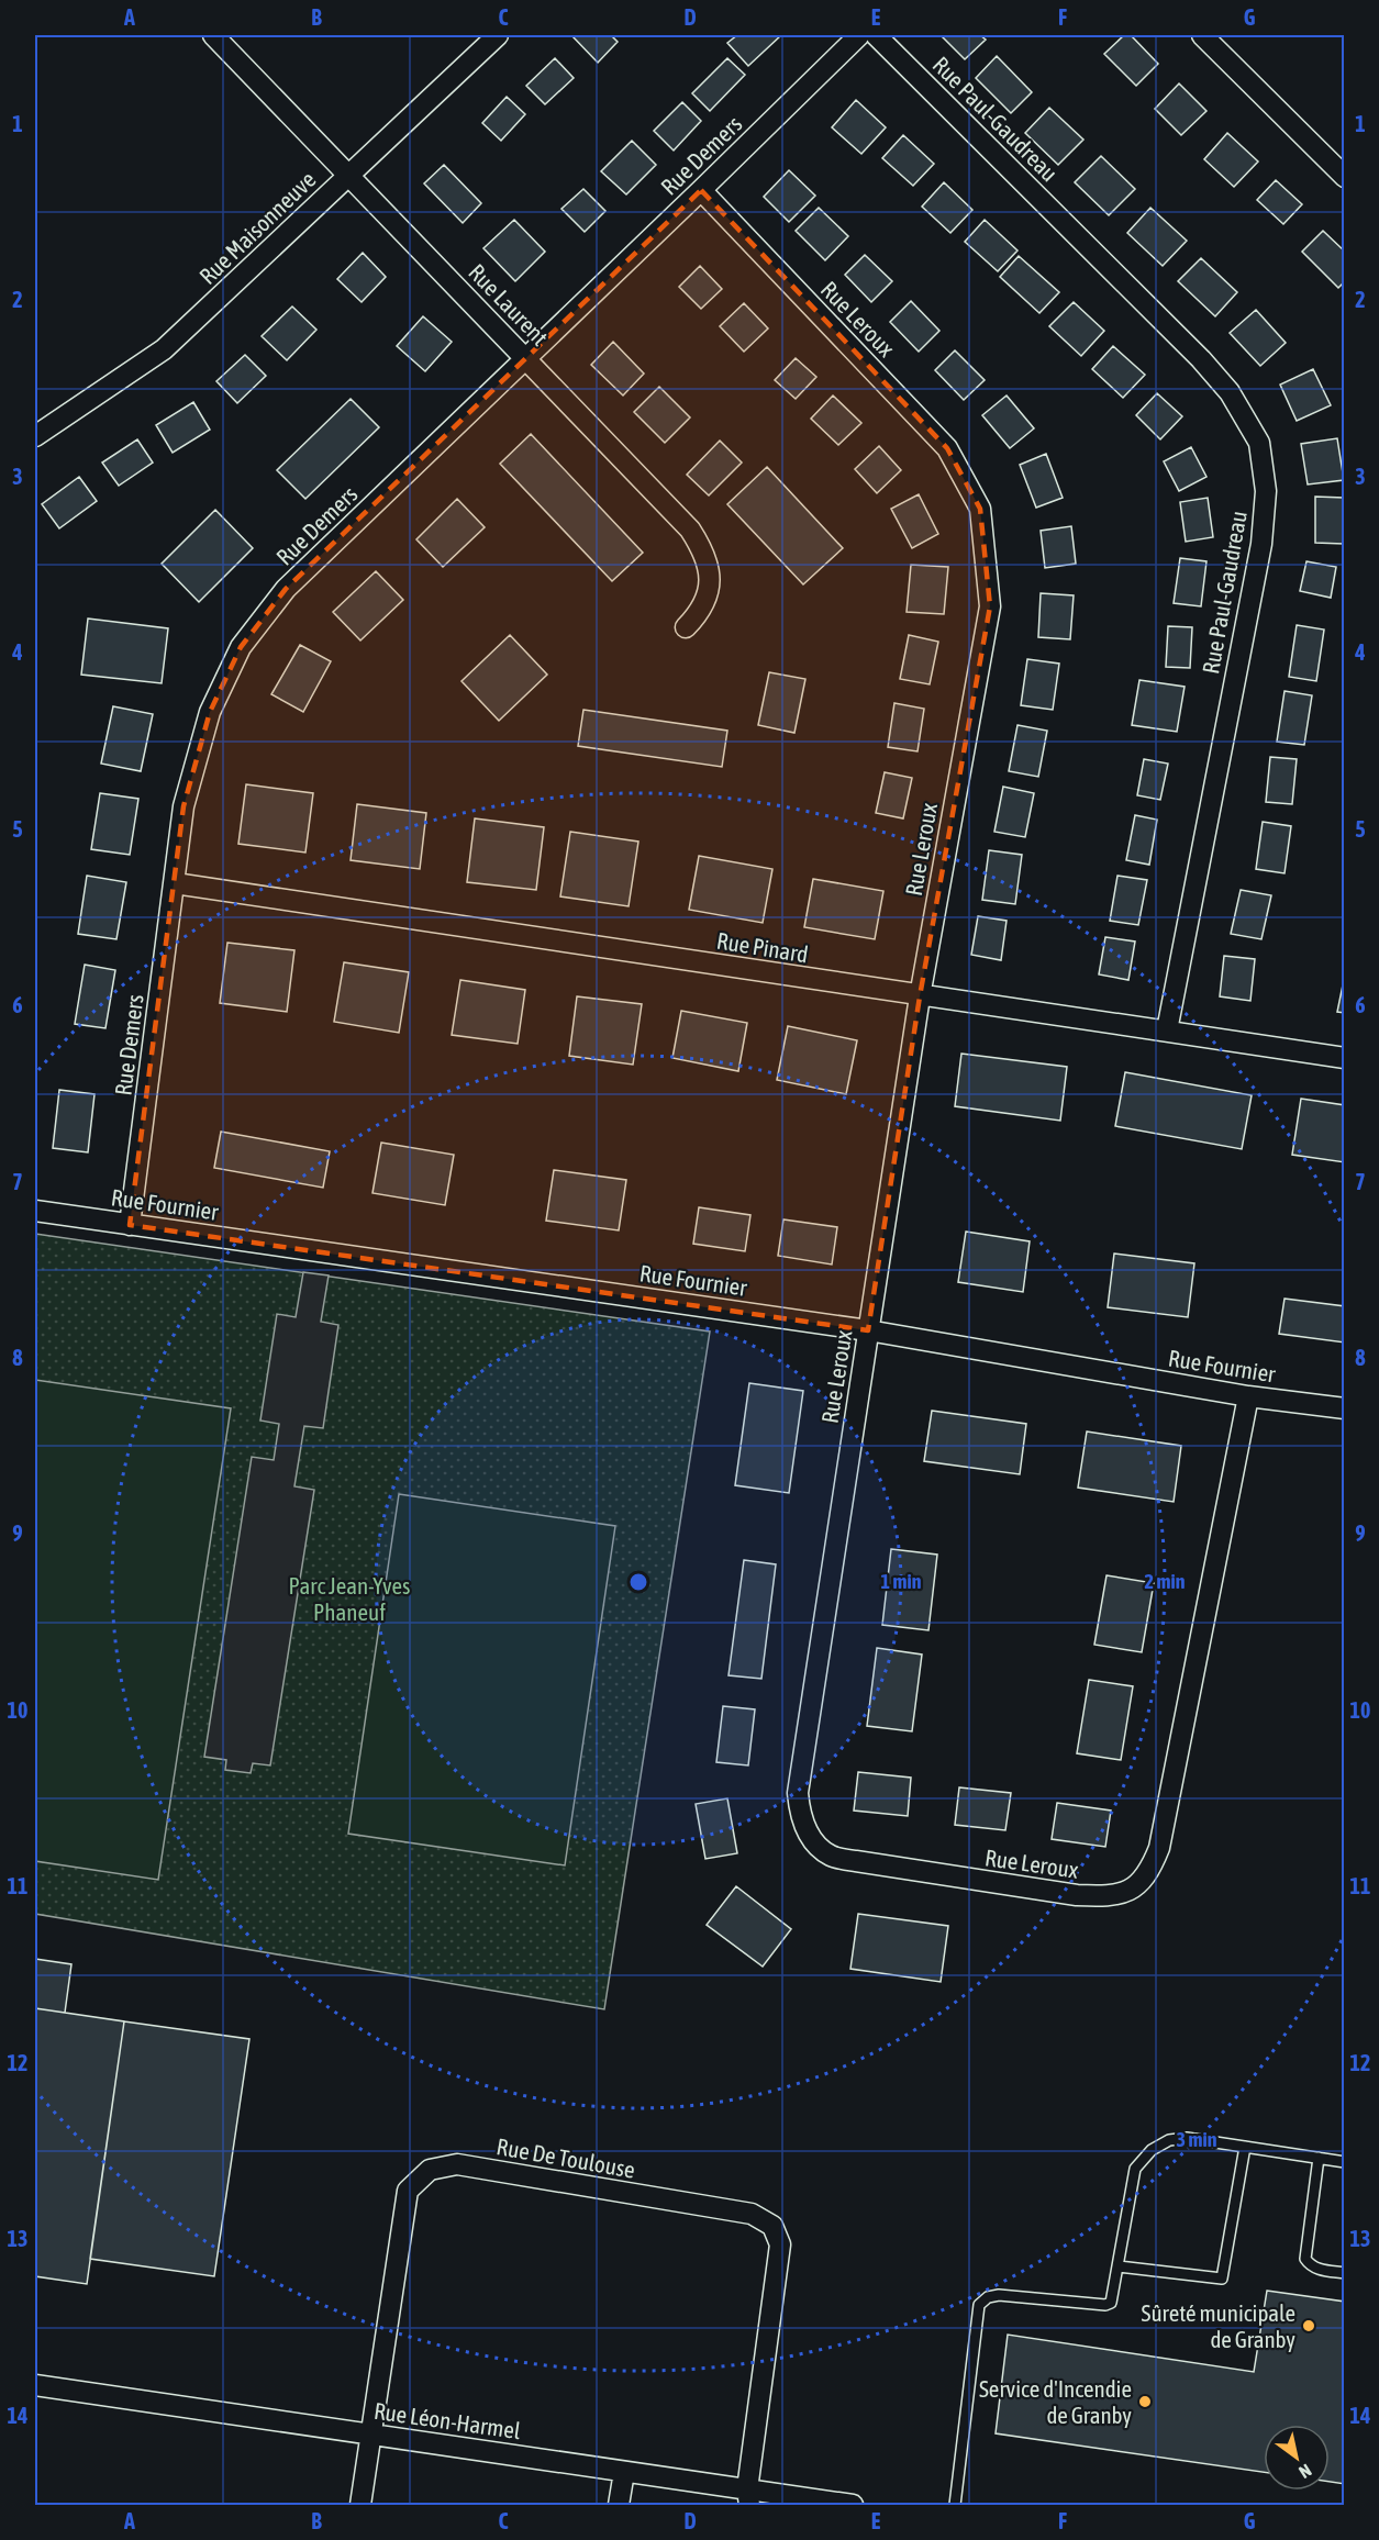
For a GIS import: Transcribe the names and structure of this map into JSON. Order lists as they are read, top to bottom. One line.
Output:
{"streets":{"street":["Rue Paul-Gaudreau","Rue Demers","Rue Maisonneuve","Rue Laurent","Rue Leroux","Rue Pinard","Rue Fournier","Rue De Toulouse","Rue Léon-Harmel"]},"crossings":[["Rue Paul-Gaudreau","Rue Pinard"],["Rue Demers","Rue Laurent"],["Rue Demers","Rue Leroux"],["Rue Demers","Rue Pinard"],["Rue Demers","Rue Fournier"],["Rue Maisonneuve","Rue Laurent"],["Rue Leroux","Rue Pinard"],["Rue Leroux","Rue Fournier"],["Rue De Toulouse","Rue Léon-Harmel"]],"parks":["Parc Jean-Yves Phaneuf"],"places":["Sûreté municipale de Granby","Service d'Incendie de Granby"],"north":"bottom right","grid":{"columns":["A","B","C","D","E","F","G"],"rows":["1","2","3","4","5","6","7","8","9","10","11","12","13","14"]},"rings":["1 min","2 min","3 min"]}
